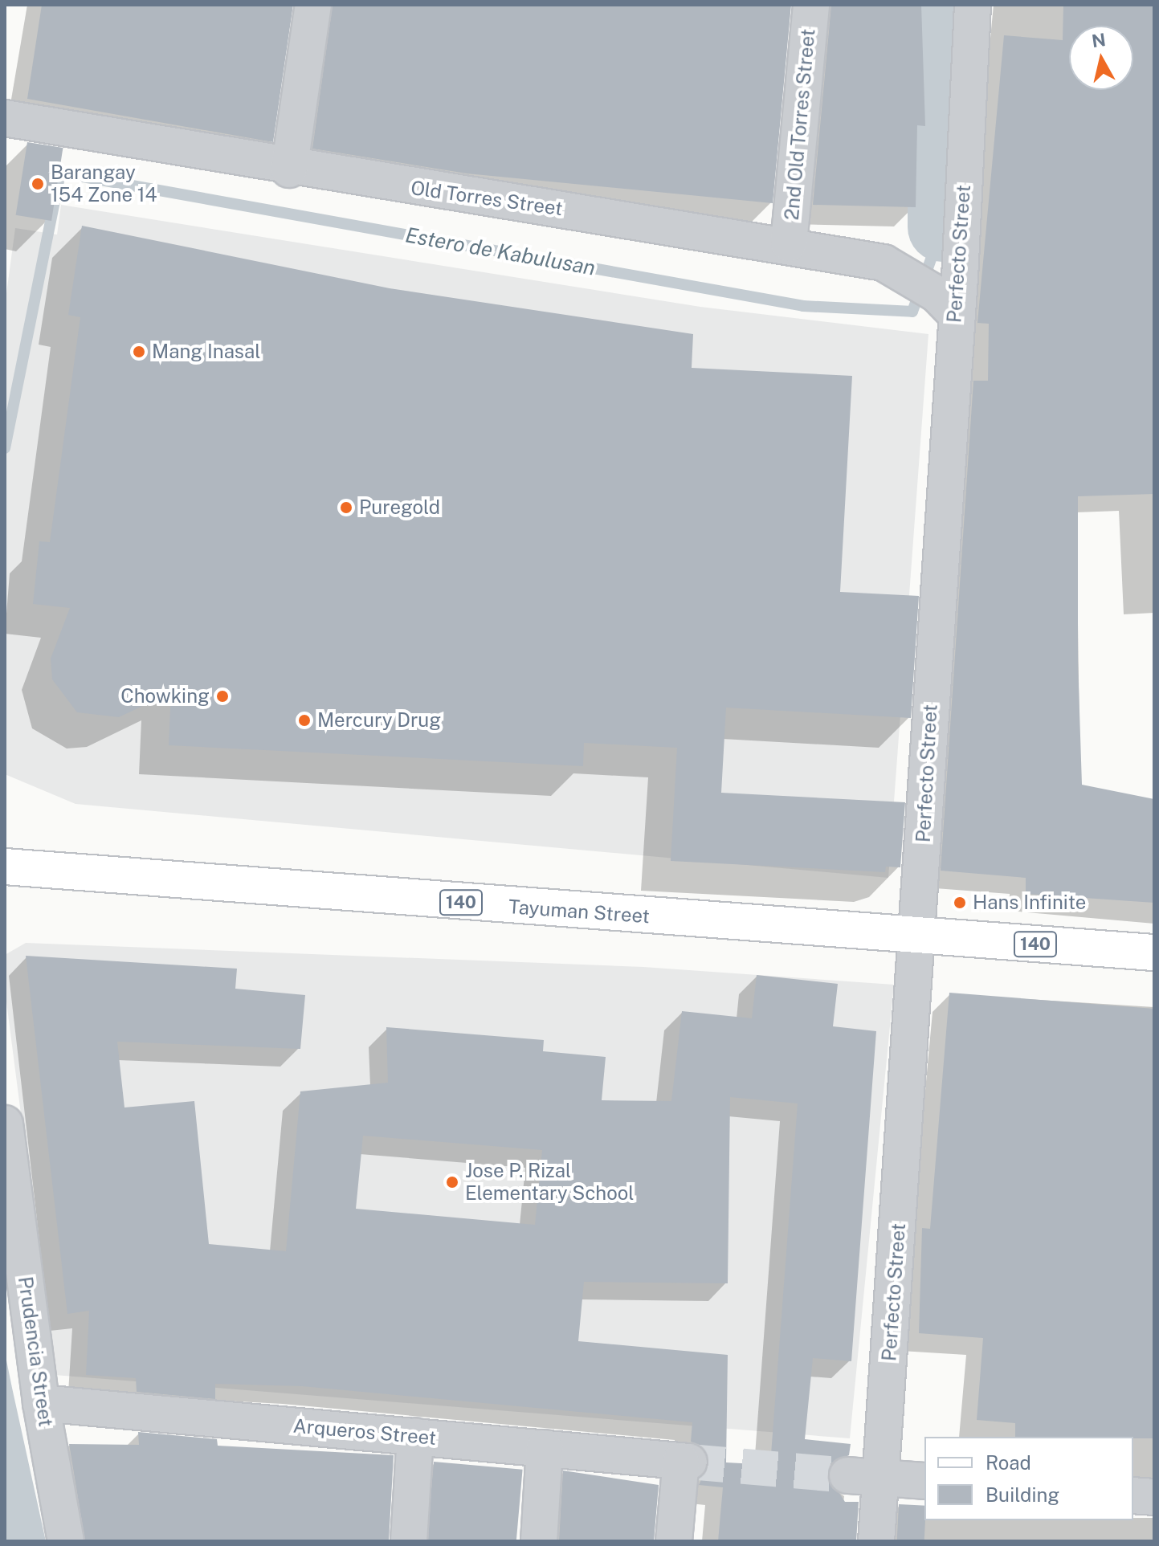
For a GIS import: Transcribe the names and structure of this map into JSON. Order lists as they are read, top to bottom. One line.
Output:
{"streets":{"main road":["140","Tayuman Street"],"street":["2nd Old Torres Street","Old Torres Street","Perfecto Street","Prudencia Street","Arqueros Street"]},"crossings":[["2nd Old Torres Street","Old Torres Street"],["Old Torres Street","Perfecto Street"],["Perfecto Street","Tayuman Street"],["Prudencia Street","Arqueros Street"]],"water":["Estero de Kabulusan"],"places":["Barangay 154 Zone 14","Mang Inasal","Puregold","Chowking","Mercury Drug","Hans Infinite","Jose P. Rizal Elementary School"],"legend":["Road","Building"],"north":"top"}
